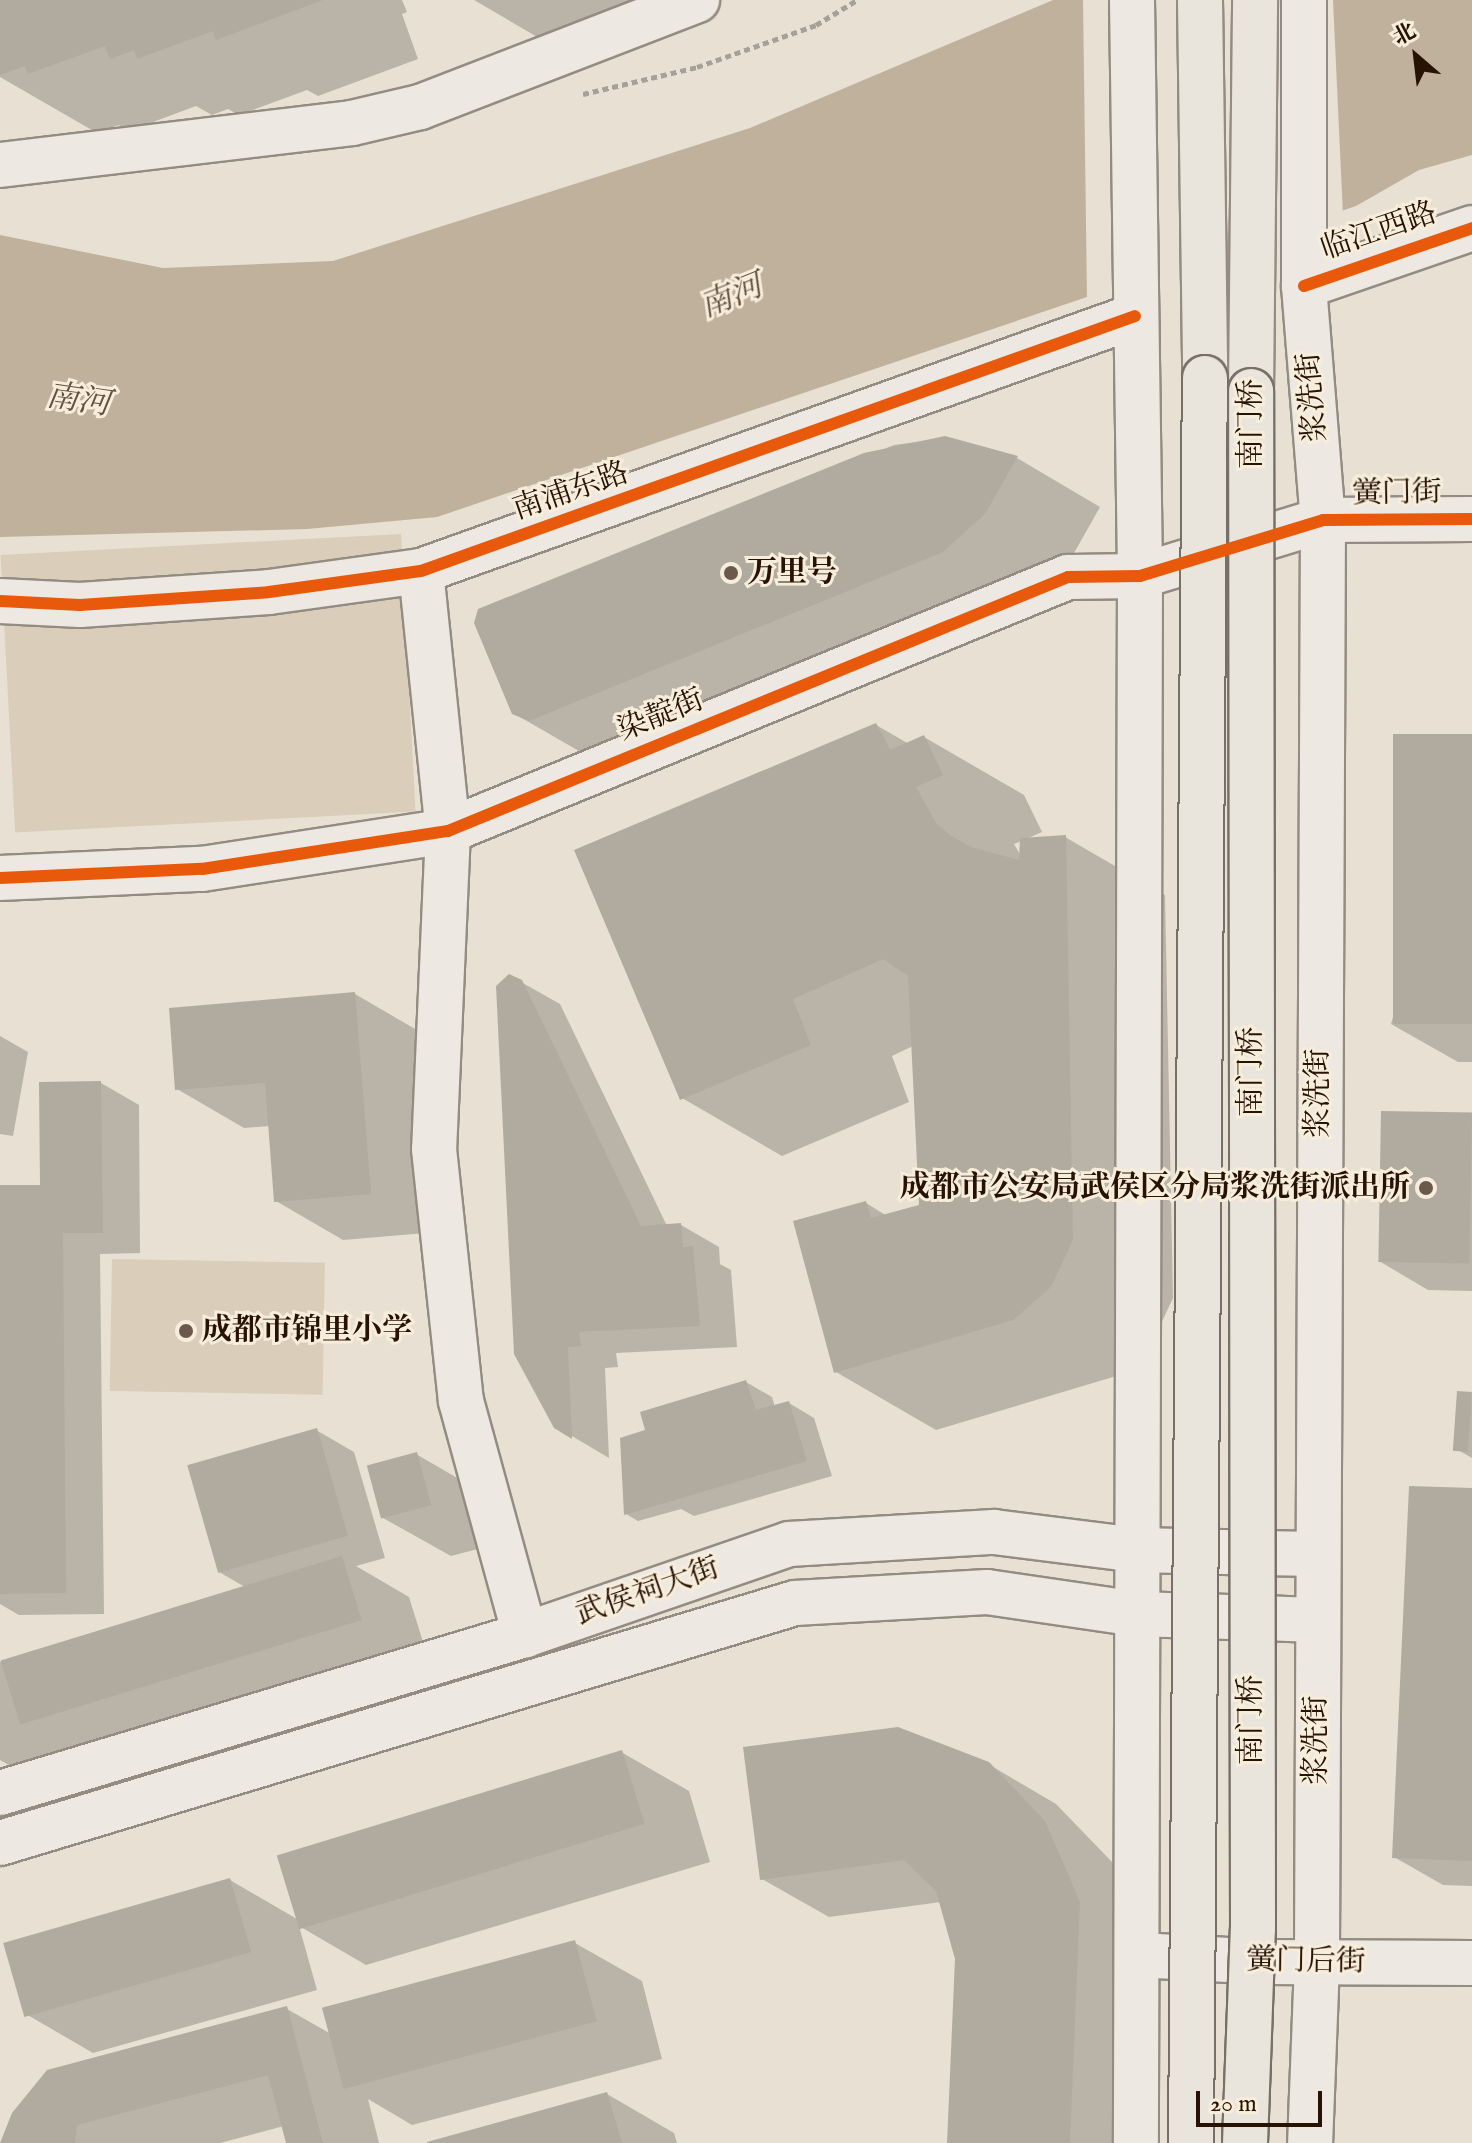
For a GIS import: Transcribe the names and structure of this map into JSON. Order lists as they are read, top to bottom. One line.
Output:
{"streets":{"main road":["南门桥"],"street":["临江西路","浆洗街","南浦东路","黉门街","染靛街","武侯祠大街","黉门后街"]},"crossings":[["临江西路","浆洗街"],["浆洗街","黉门街"],["浆洗街","染靛街"],["浆洗街","武侯祠大街"],["浆洗街","黉门后街"],["黉门街","染靛街"]],"water":["南河"],"places":["万里号","成都市公安局武侯区分局浆洗街派出所","成都市锦里小学"],"scale_bar":"20 m","north":"top left"}
